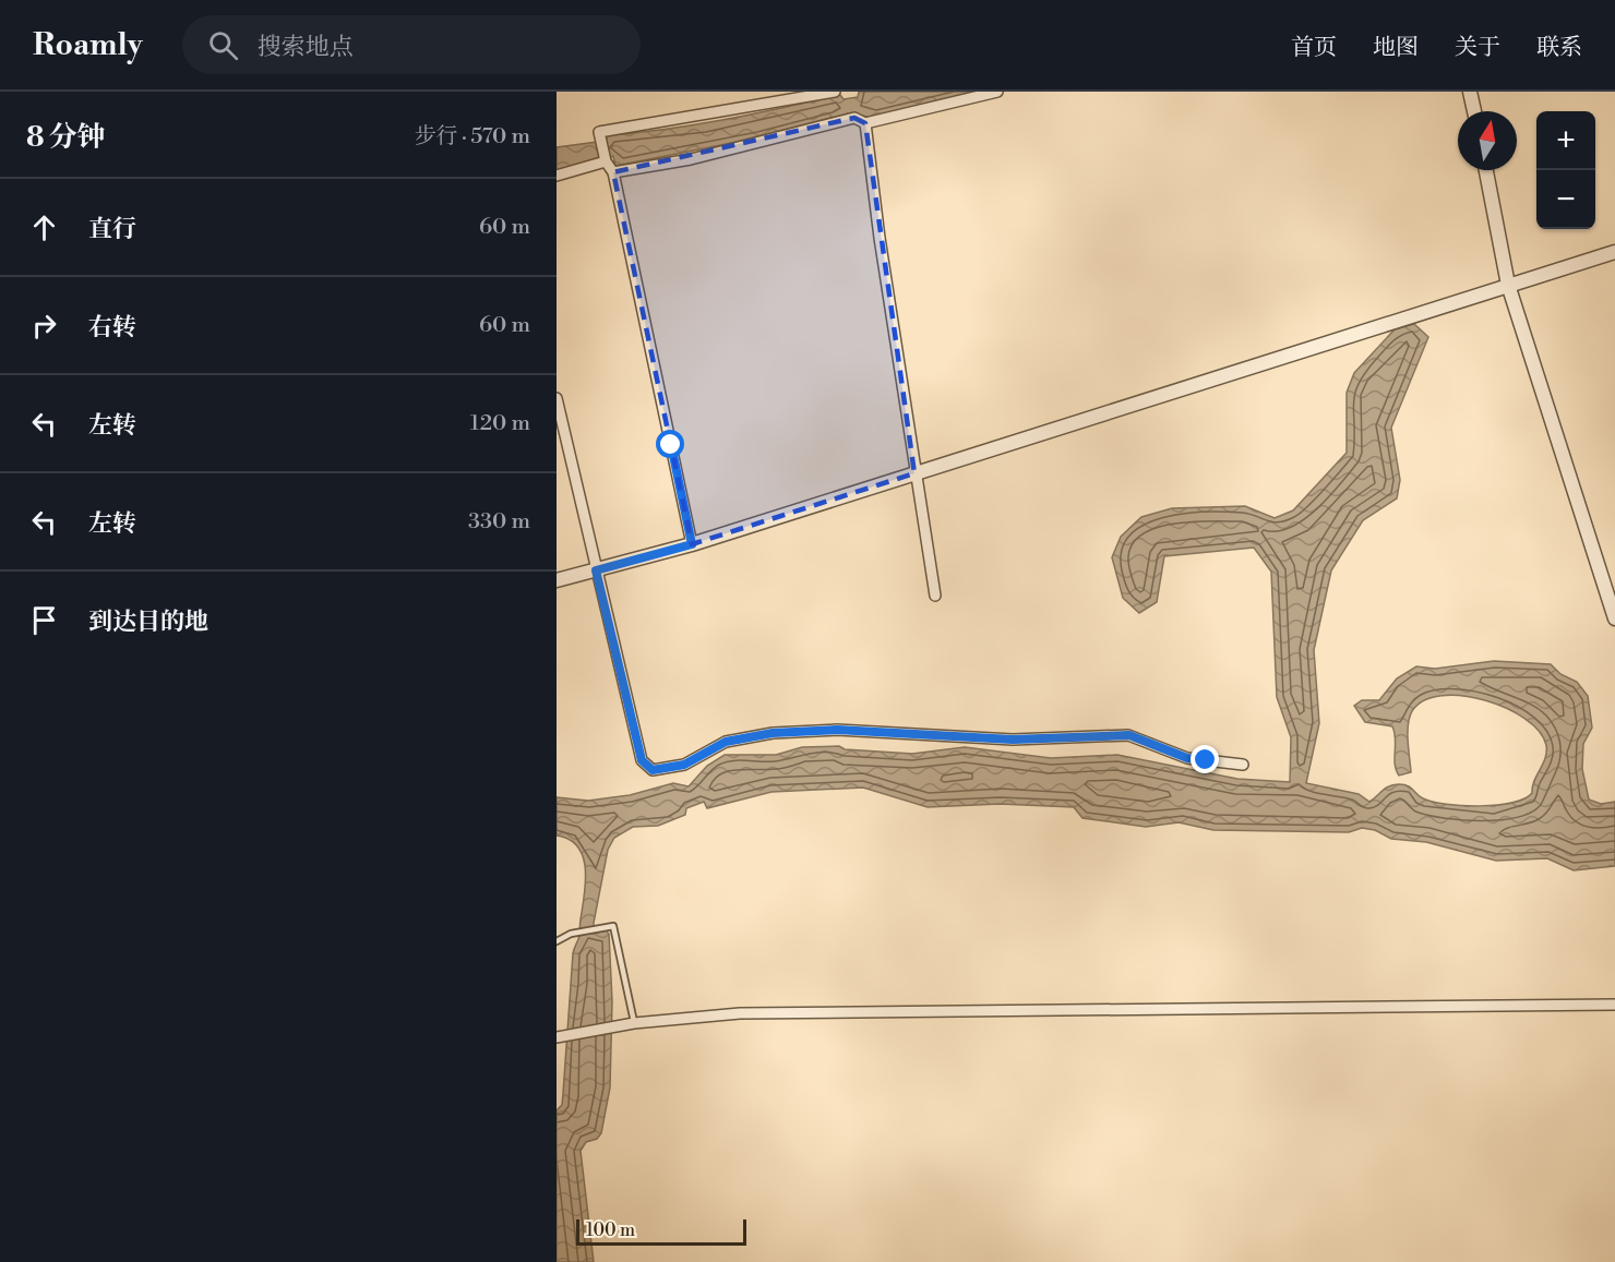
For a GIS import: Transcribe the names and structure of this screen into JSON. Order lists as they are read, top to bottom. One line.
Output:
{"scale_bar":"100 m","north":"top","page":{"header":"Roamly","search":"搜索地点","nav":["首页","地图","关于","联系"],"heading":["8 分钟","步行 · 570 m"],"map_buttons":["+","−"],"list":[["直行","60 m"],["右转","60 m"],["左转","120 m"],["左转","330 m"],"到达目的地"],"scale":"100 m"}}
